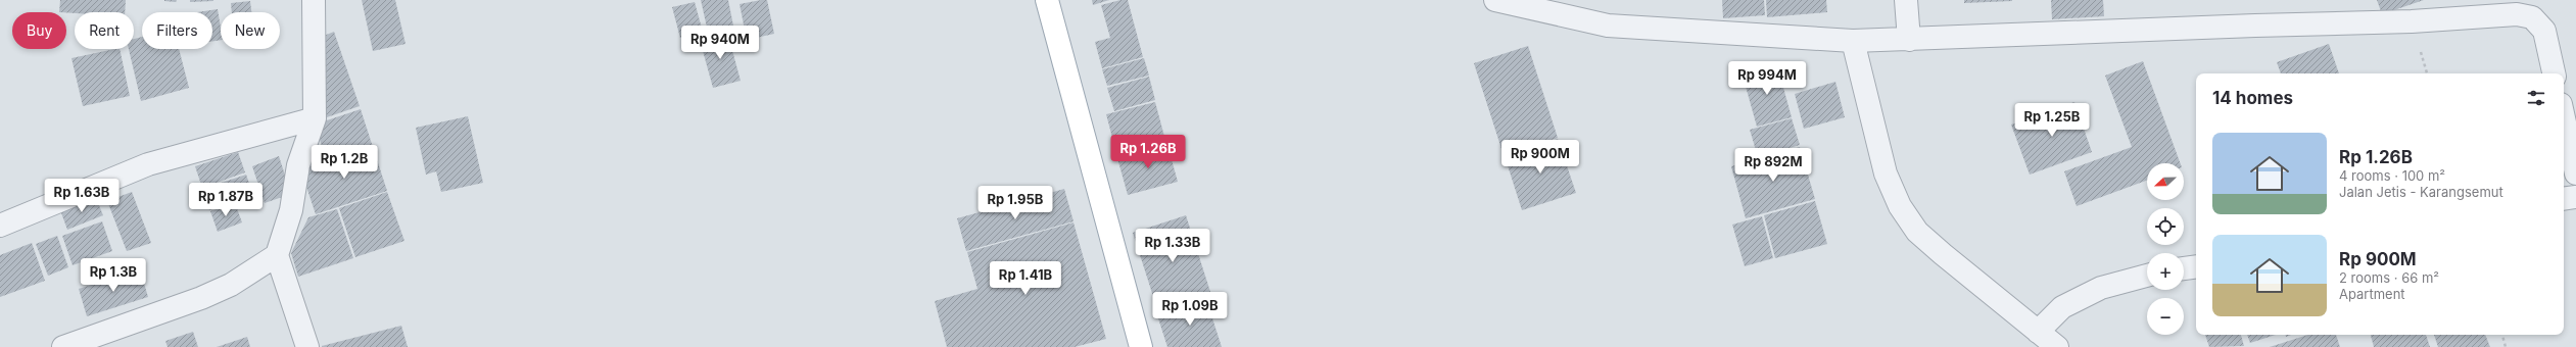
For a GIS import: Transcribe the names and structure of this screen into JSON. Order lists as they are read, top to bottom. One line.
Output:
{"north":"left","page":{"chip":["Buy","Rent","Filters","New"],"price":["Rp 940M","Rp 994M","Rp 1.25B","Rp 1.26B","Rp 900M","Rp 1.2B","Rp 892M","Rp 1.63B","Rp 1.87B","Rp 1.95B","Rp 1.33B","Rp 1.3B","Rp 1.41B","Rp 1.09B"],"heading":"14 homes","list":[{"name":"Rp 1.26B","note":"4 rooms · 100 m² · Jalan Jetis - Karangsemut"},{"name":"Rp 900M","note":"2 rooms · 66 m² · Apartment"}],"map_buttons":["+","−"]}}
